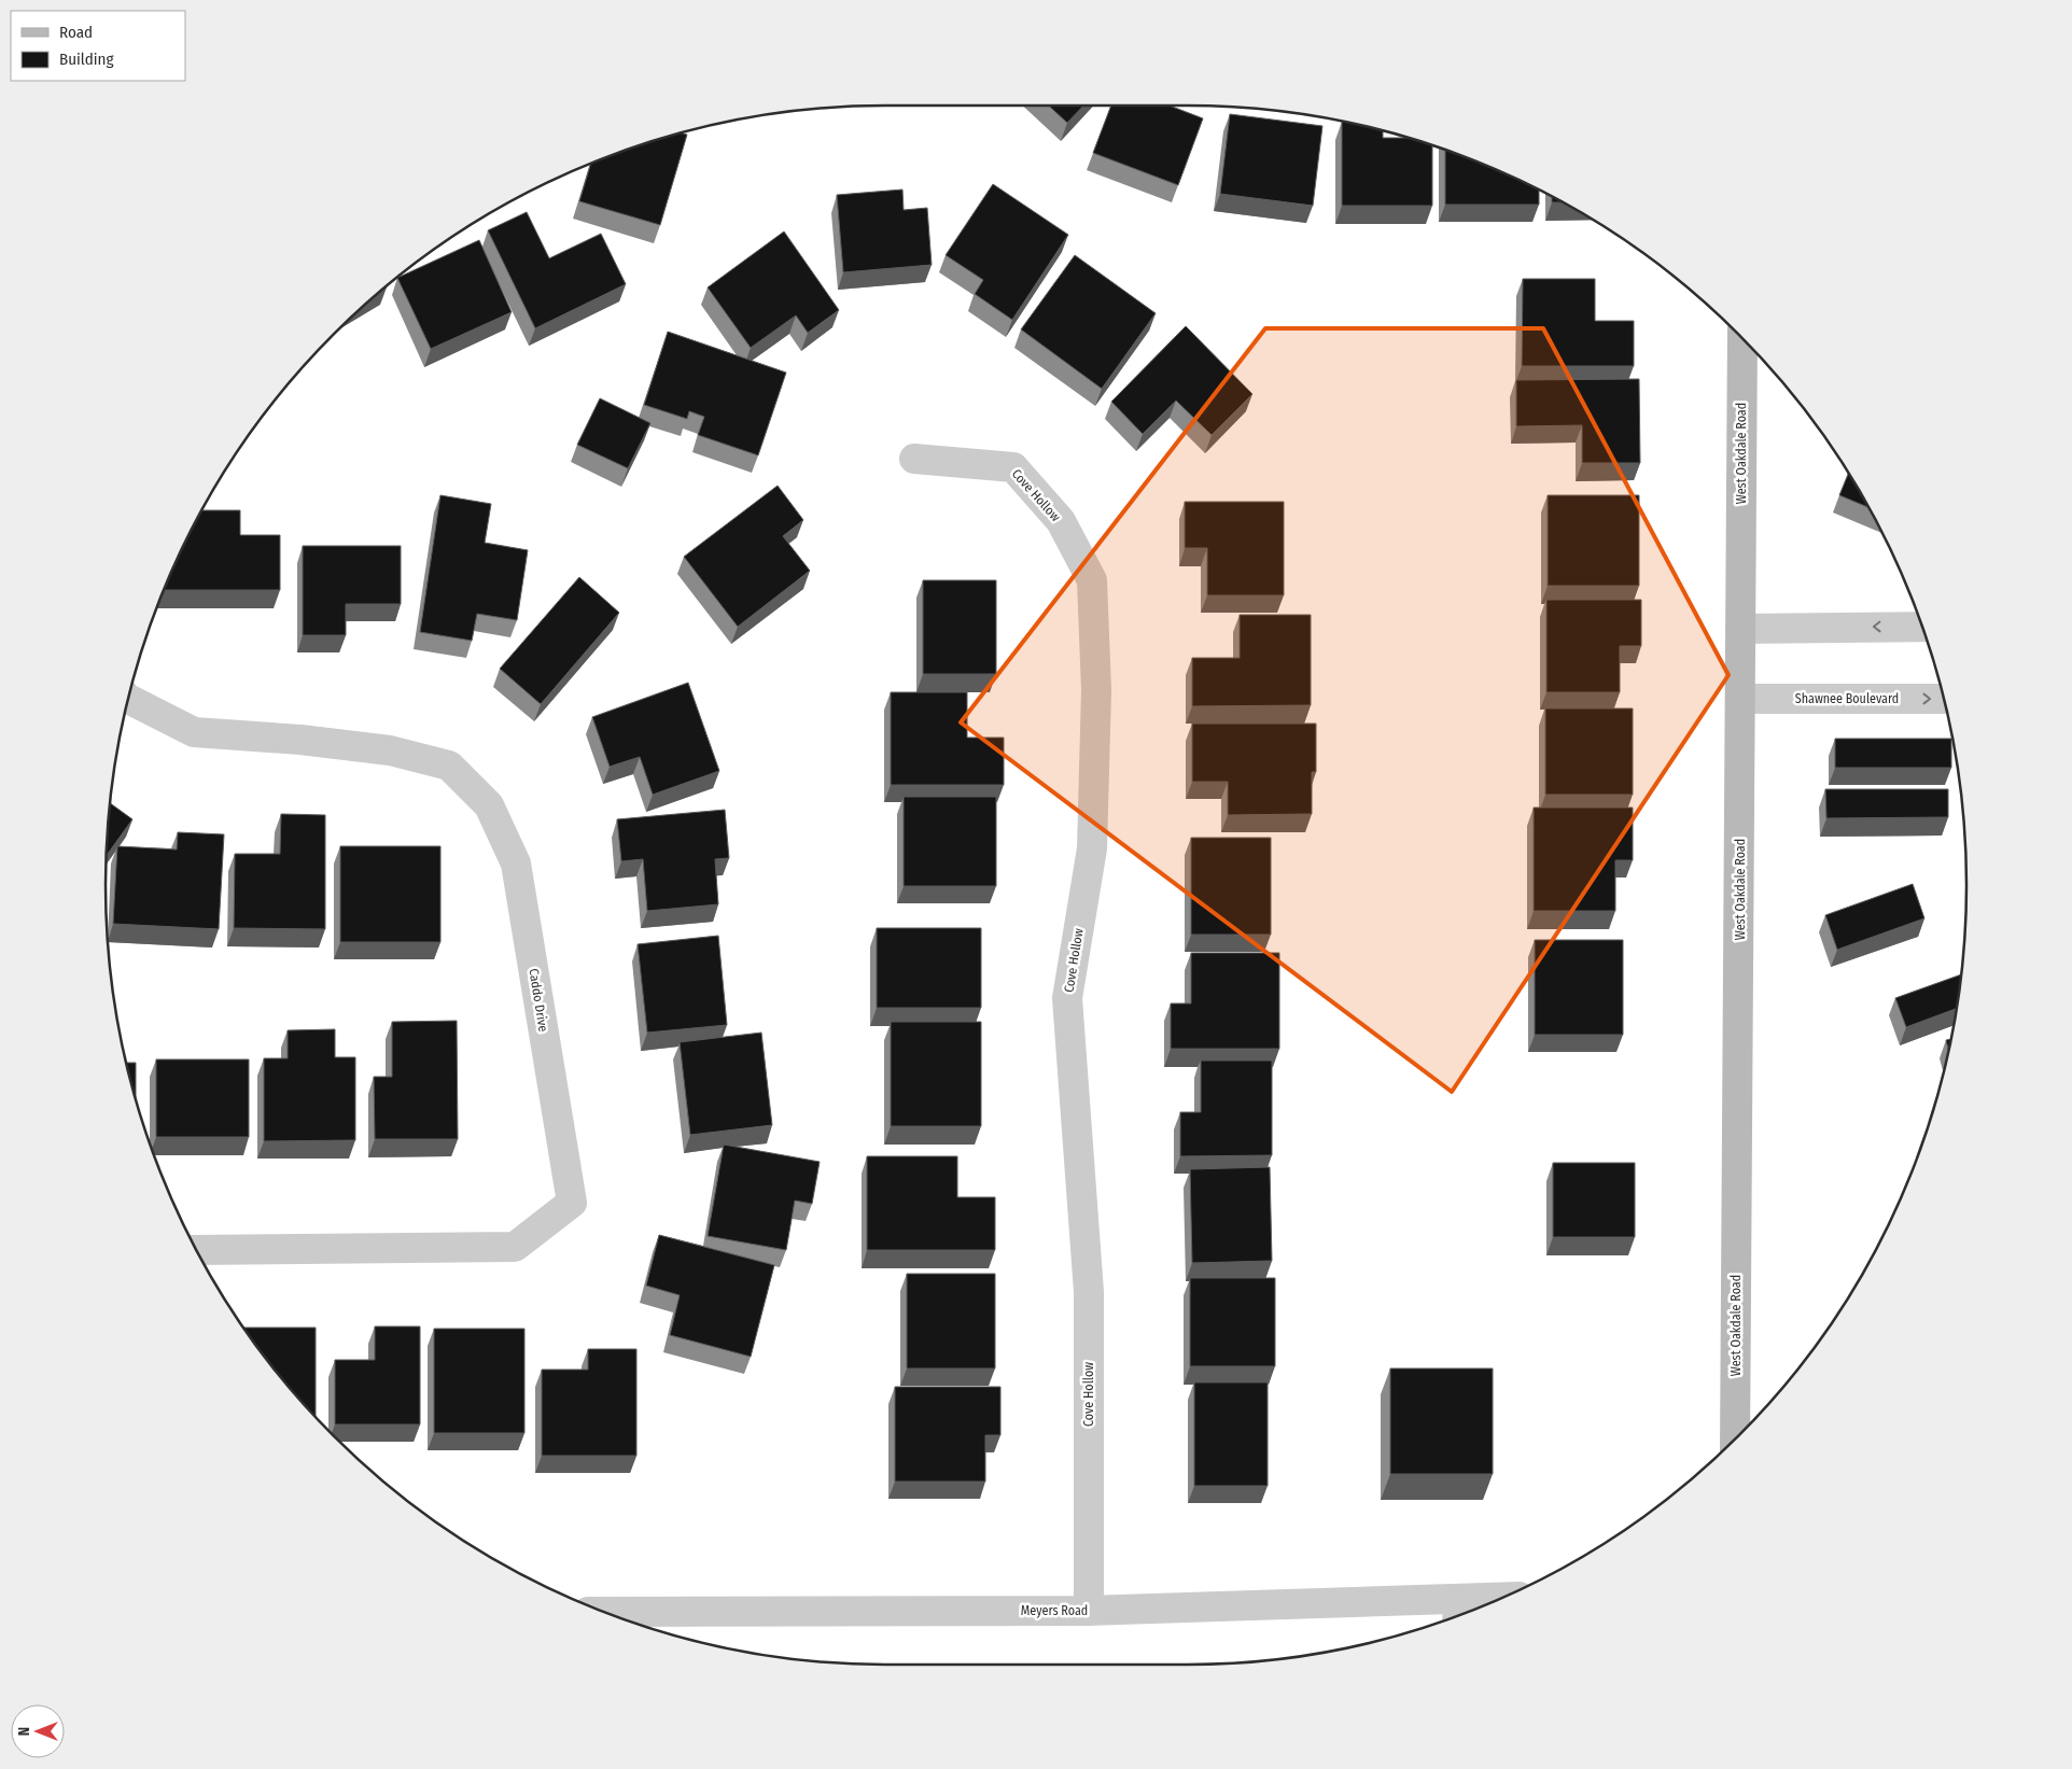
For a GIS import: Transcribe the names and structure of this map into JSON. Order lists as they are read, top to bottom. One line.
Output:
{"streets":{"street":["West Oakdale Road","Cove Hollow","Shawnee Boulevard","Caddo Drive","Meyers Road"]},"crossings":[["West Oakdale Road","Shawnee Boulevard"],["Cove Hollow","Meyers Road"]],"legend":["Road","Building"],"north":"left"}
